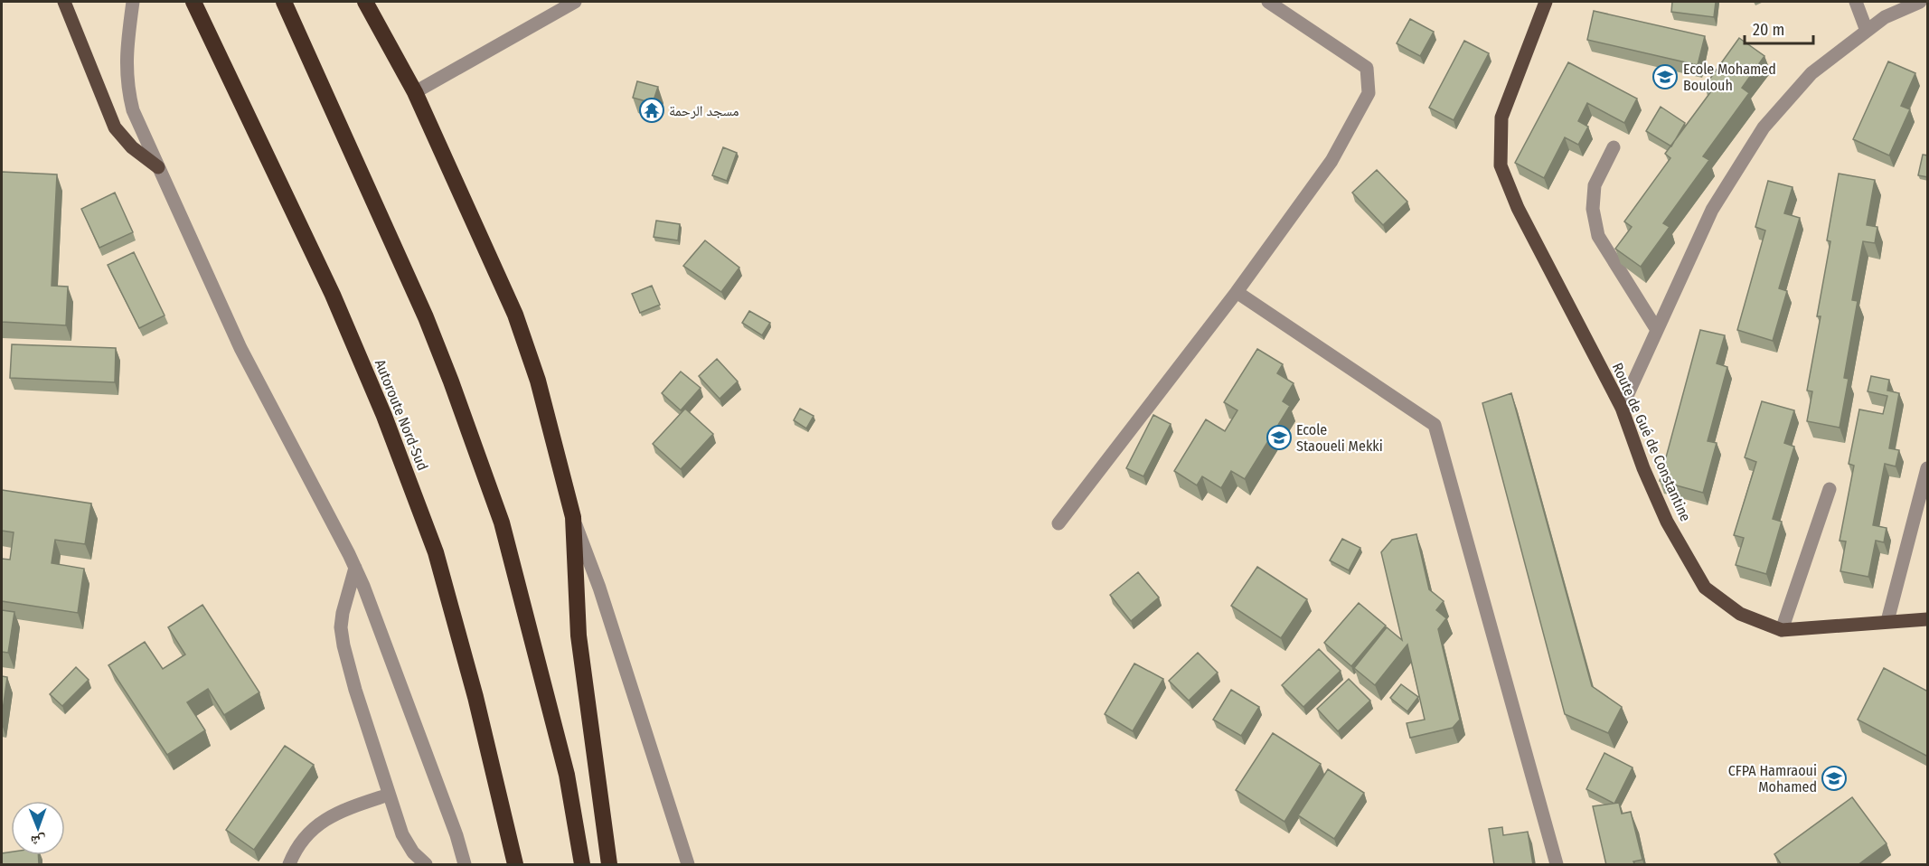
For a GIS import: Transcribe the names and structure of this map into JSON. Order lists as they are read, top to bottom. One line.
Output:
{"streets":{"highway":["Autoroute Nord-Sud"],"main road":["Route de Gué de Constantine"]},"places":{"school or university":["Ecole Mohamed Boulouh","Ecole Staoueli Mekki","CFPA Hamraoui Mohamed"],"temple":["مسجد الرحمة"]},"scale_bar":"20 m","north":"bottom"}
